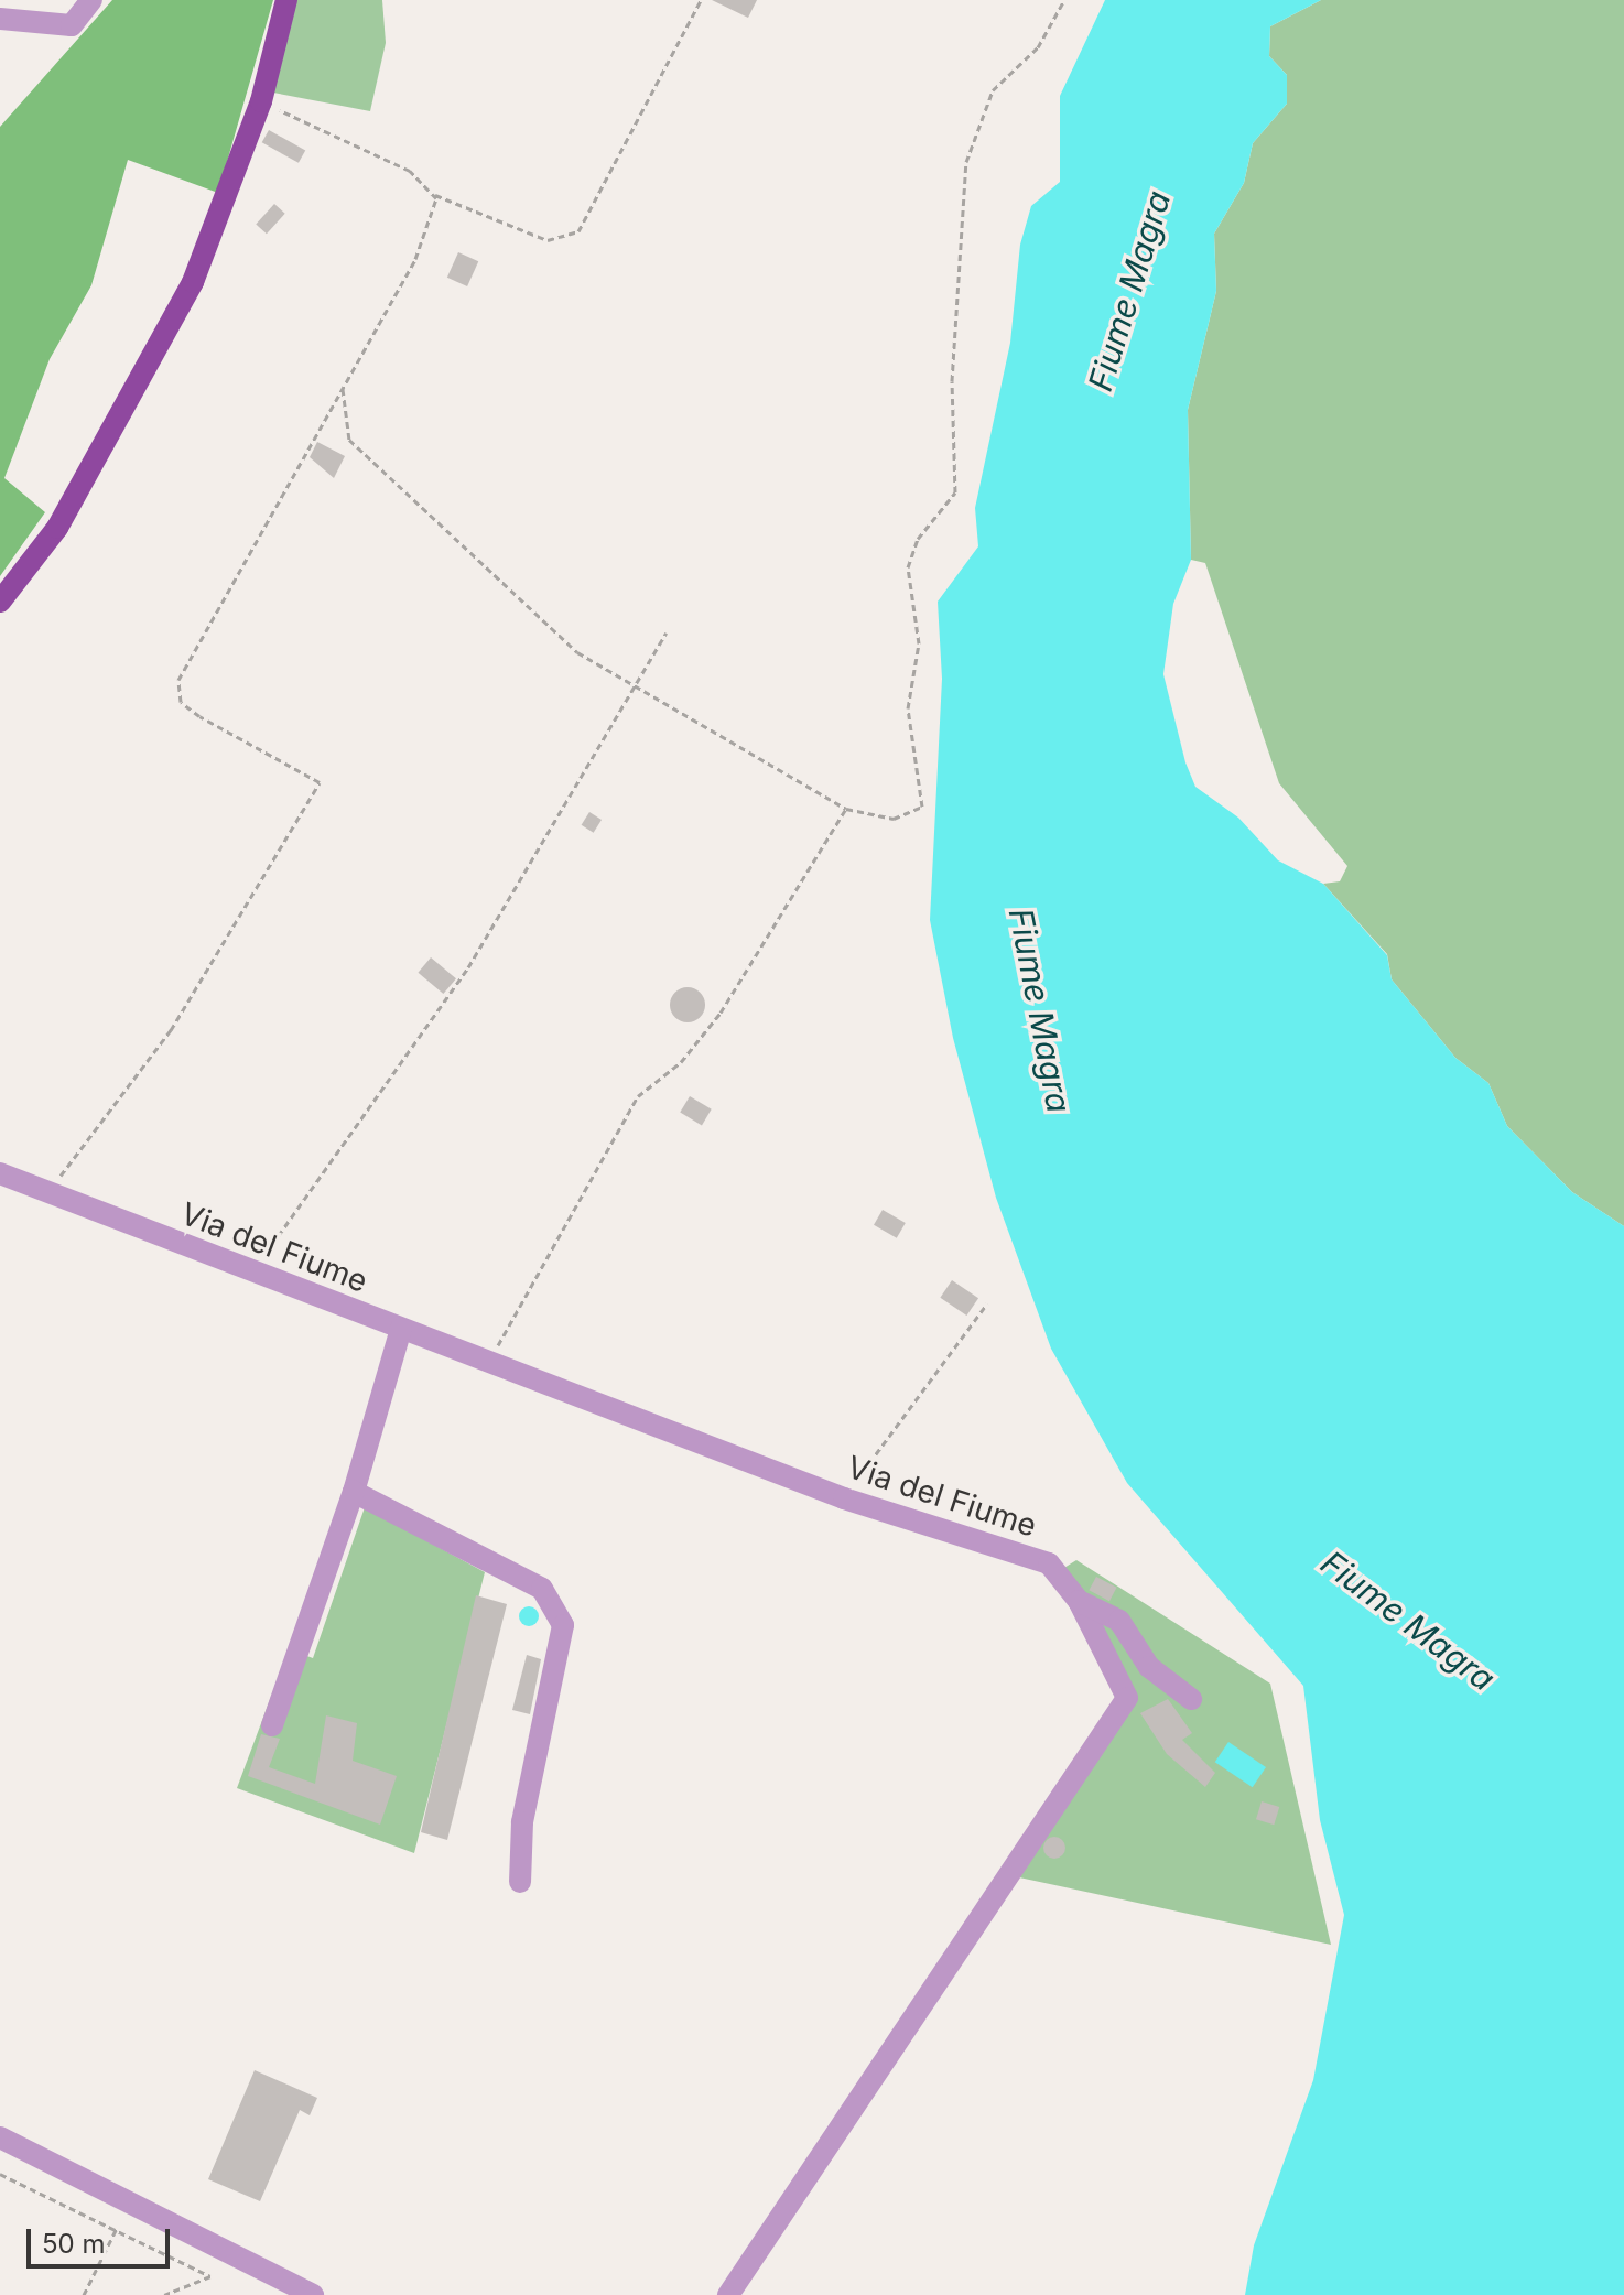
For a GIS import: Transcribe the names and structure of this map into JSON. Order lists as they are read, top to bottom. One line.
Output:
{"streets":{"street":["Via del Fiume"]},"water":["Fiume Magra"],"scale_bar":"50 m"}
